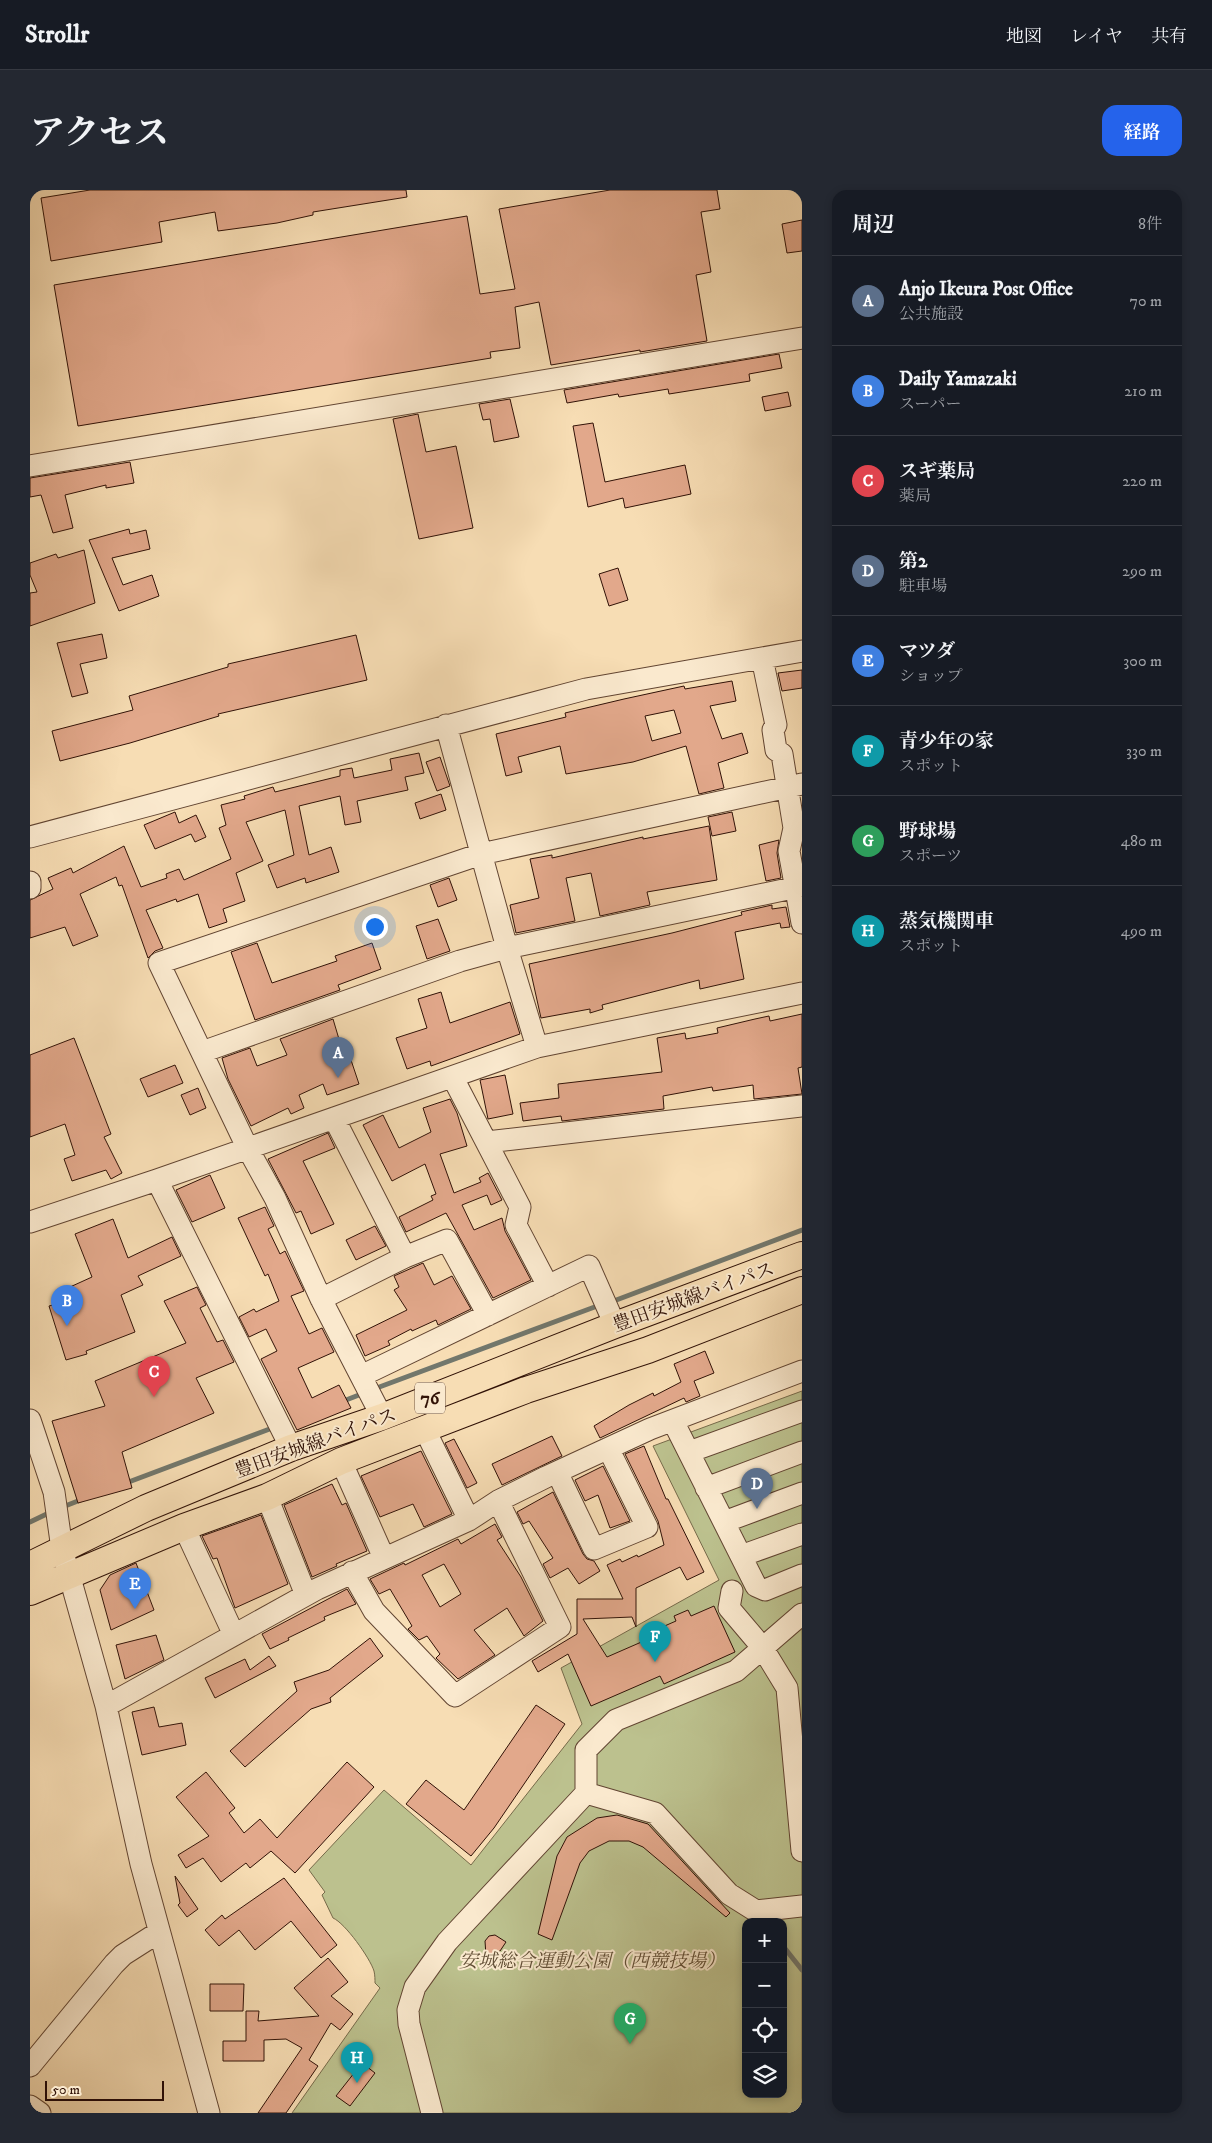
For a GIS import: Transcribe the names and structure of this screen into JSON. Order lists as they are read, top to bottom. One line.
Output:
{"streets":{"main road":["豊田安城線バイパス","76"]},"parks":["安城総合運動公園（西競技場）"],"scale_bar":"50 m","page":{"header":"Strollr","nav":["地図","レイヤ","共有"],"title":"アクセス","buttons":"経路","heading":["周辺","8件"],"list":[{"mark":"A","name":"Anjo Ikeura Post Office","note":"公共施設","value":"70 m"},{"mark":"B","name":"Daily Yamazaki","note":"スーパー","value":"210 m"},{"mark":"C","name":"スギ薬局","note":"薬局","value":"220 m"},{"mark":"D","name":"第2","note":"駐車場","value":"290 m"},{"mark":"E","name":"マツダ","note":"ショップ","value":"300 m"},{"mark":"F","name":"青少年の家","note":"スポット","value":"330 m"},{"mark":"G","name":"野球場","note":"スポーツ","value":"480 m"},{"mark":"H","name":"蒸気機関車","note":"スポット","value":"490 m"}],"pins":["A","B","C","D","E","F","G","H"],"map_buttons":["+","−"],"scale":"50 m"}}
